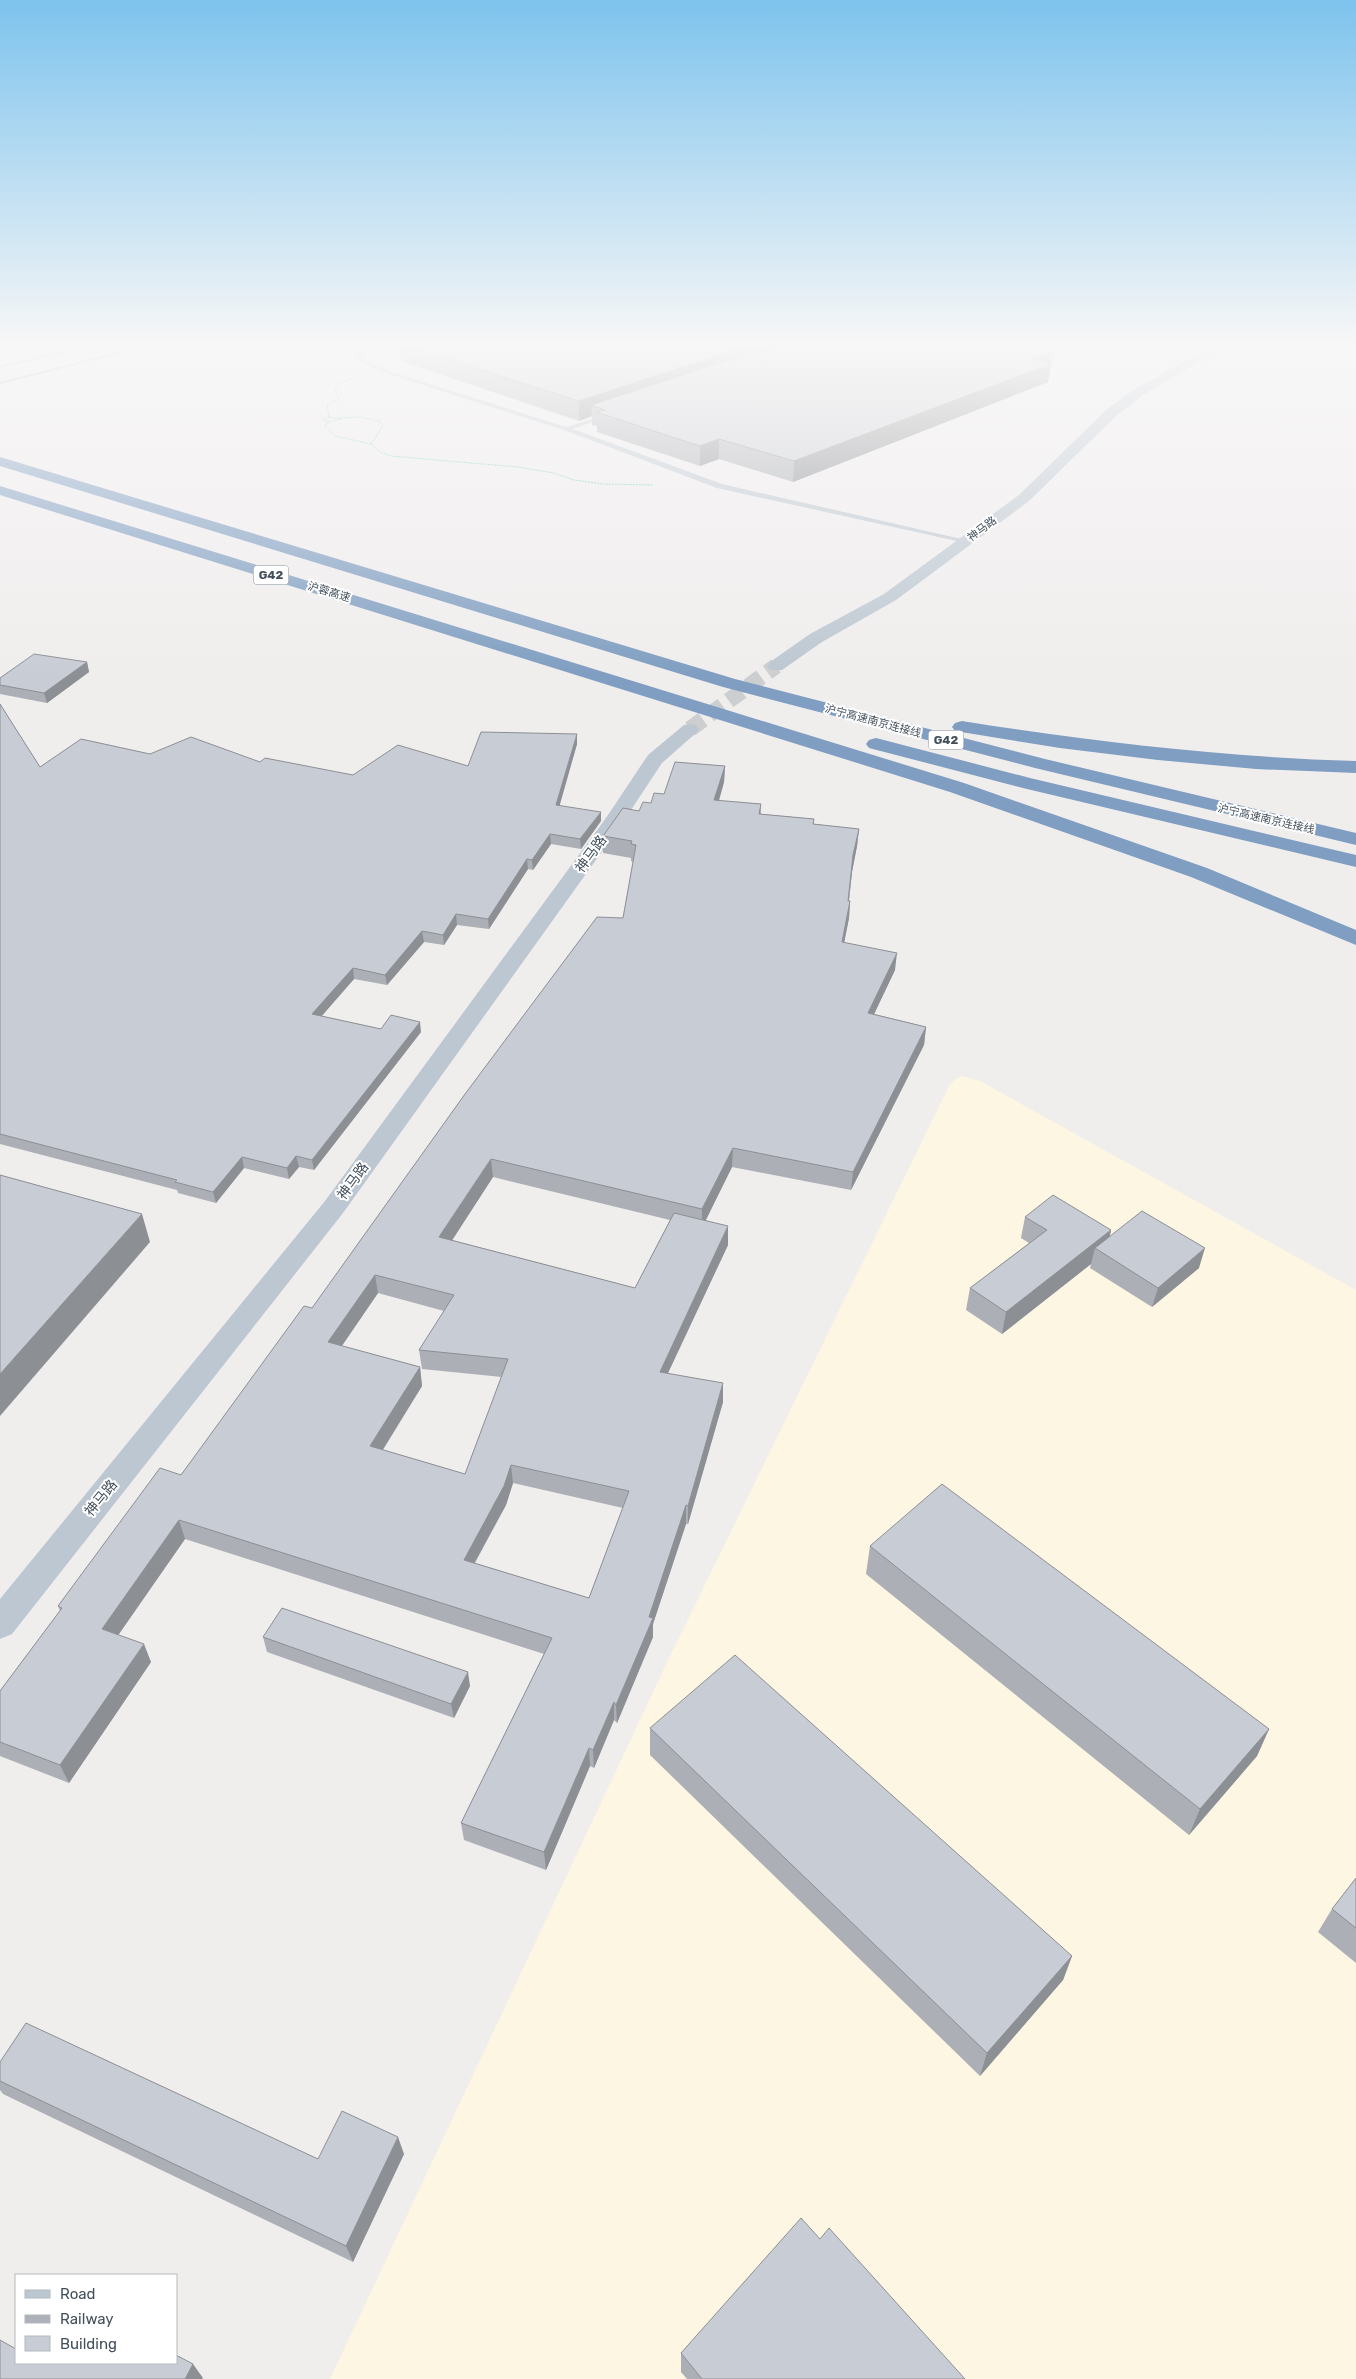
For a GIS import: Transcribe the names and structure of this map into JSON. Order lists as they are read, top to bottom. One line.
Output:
{"streets":{"highway":["G42","沪蓉高速","沪宁高速南京连接线"],"street":["神马路"]},"crossings":[["G42","沪蓉高速"],["G42","沪宁高速南京连接线"],["沪蓉高速","沪宁高速南京连接线"]],"legend":["Road","Railway","Building"]}
